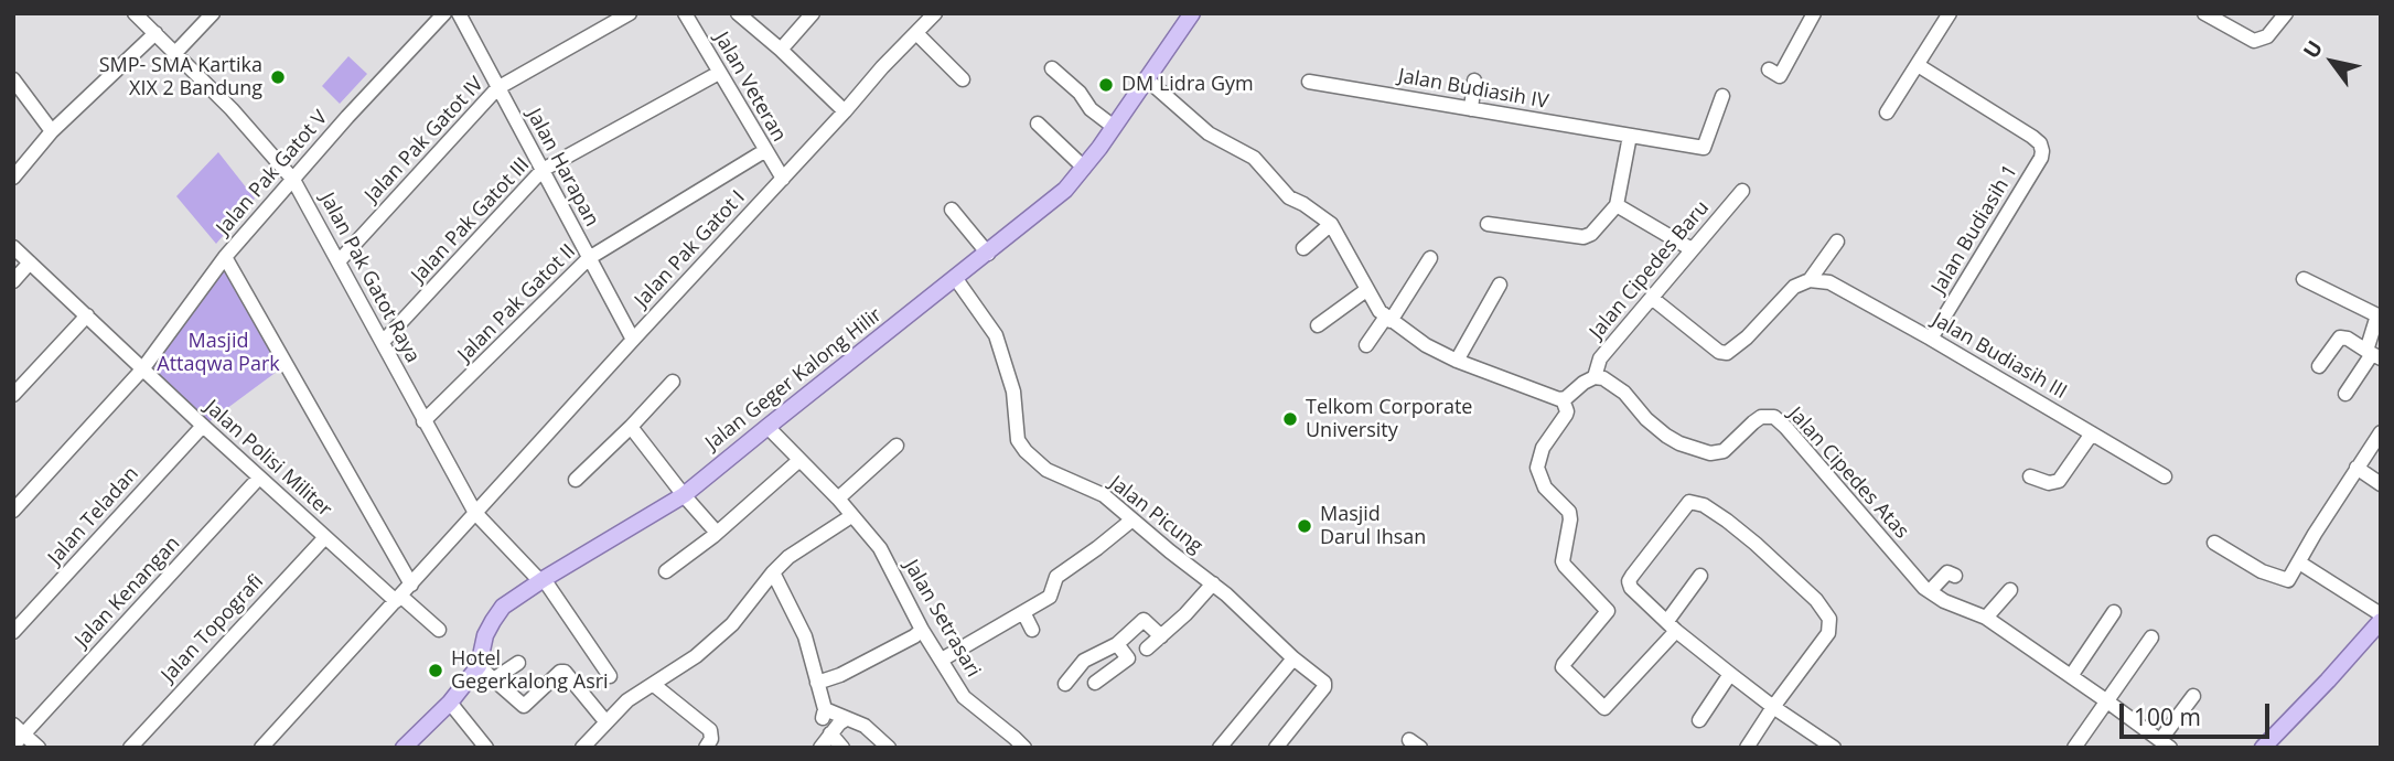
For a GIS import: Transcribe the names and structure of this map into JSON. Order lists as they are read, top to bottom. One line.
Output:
{"streets":{"main road":["Jalan Geger Kalong Hilir"],"street":["Jalan Veteran","Jalan Budiasih IV","Jalan Pak Gatot IV","Jalan Harapan","Jalan Pak Gatot V","Jalan Pak Gatot III","Jalan Budiasih 1","Jalan Pak Gatot I","Jalan Cipedes Baru","Jalan Pak Gatot Raya","Jalan Pak Gatot II","Jalan Budiasih III","Jalan Polisi Militer","Jalan Cipedes Atas","Jalan Picung","Jalan Teladan","Jalan Kenangan","Jalan Setrasari","Jalan Topografi"]},"crossings":[["Jalan Veteran","Jalan Pak Gatot III"],["Jalan Veteran","Jalan Pak Gatot I"],["Jalan Veteran","Jalan Pak Gatot II"],["Jalan Pak Gatot IV","Jalan Harapan"],["Jalan Pak Gatot IV","Jalan Pak Gatot Raya"],["Jalan Harapan","Jalan Pak Gatot III"],["Jalan Harapan","Jalan Pak Gatot I"],["Jalan Harapan","Jalan Pak Gatot II"],["Jalan Pak Gatot V","Jalan Pak Gatot Raya"],["Jalan Pak Gatot V","Jalan Polisi Militer"],["Jalan Pak Gatot III","Jalan Pak Gatot Raya"],["Jalan Budiasih 1","Jalan Budiasih III"],["Jalan Pak Gatot I","Jalan Pak Gatot Raya"],["Jalan Pak Gatot I","Jalan Polisi Militer"],["Jalan Cipedes Baru","Jalan Cipedes Atas"],["Jalan Pak Gatot Raya","Jalan Pak Gatot II"],["Jalan Pak Gatot Raya","Jalan Geger Kalong Hilir"],["Jalan Geger Kalong Hilir","Jalan Picung"],["Jalan Geger Kalong Hilir","Jalan Setrasari"],["Jalan Polisi Militer","Jalan Teladan"],["Jalan Polisi Militer","Jalan Kenangan"],["Jalan Polisi Militer","Jalan Topografi"]],"parks":["Masjid Attaqwa Park"],"places":["SMP- SMA Kartika XIX 2 Bandung","DM Lidra Gym","Telkom Corporate University","Masjid Darul Ihsan","Hotel Gegerkalong Asri"],"scale_bar":"100 m","north":"top left"}
